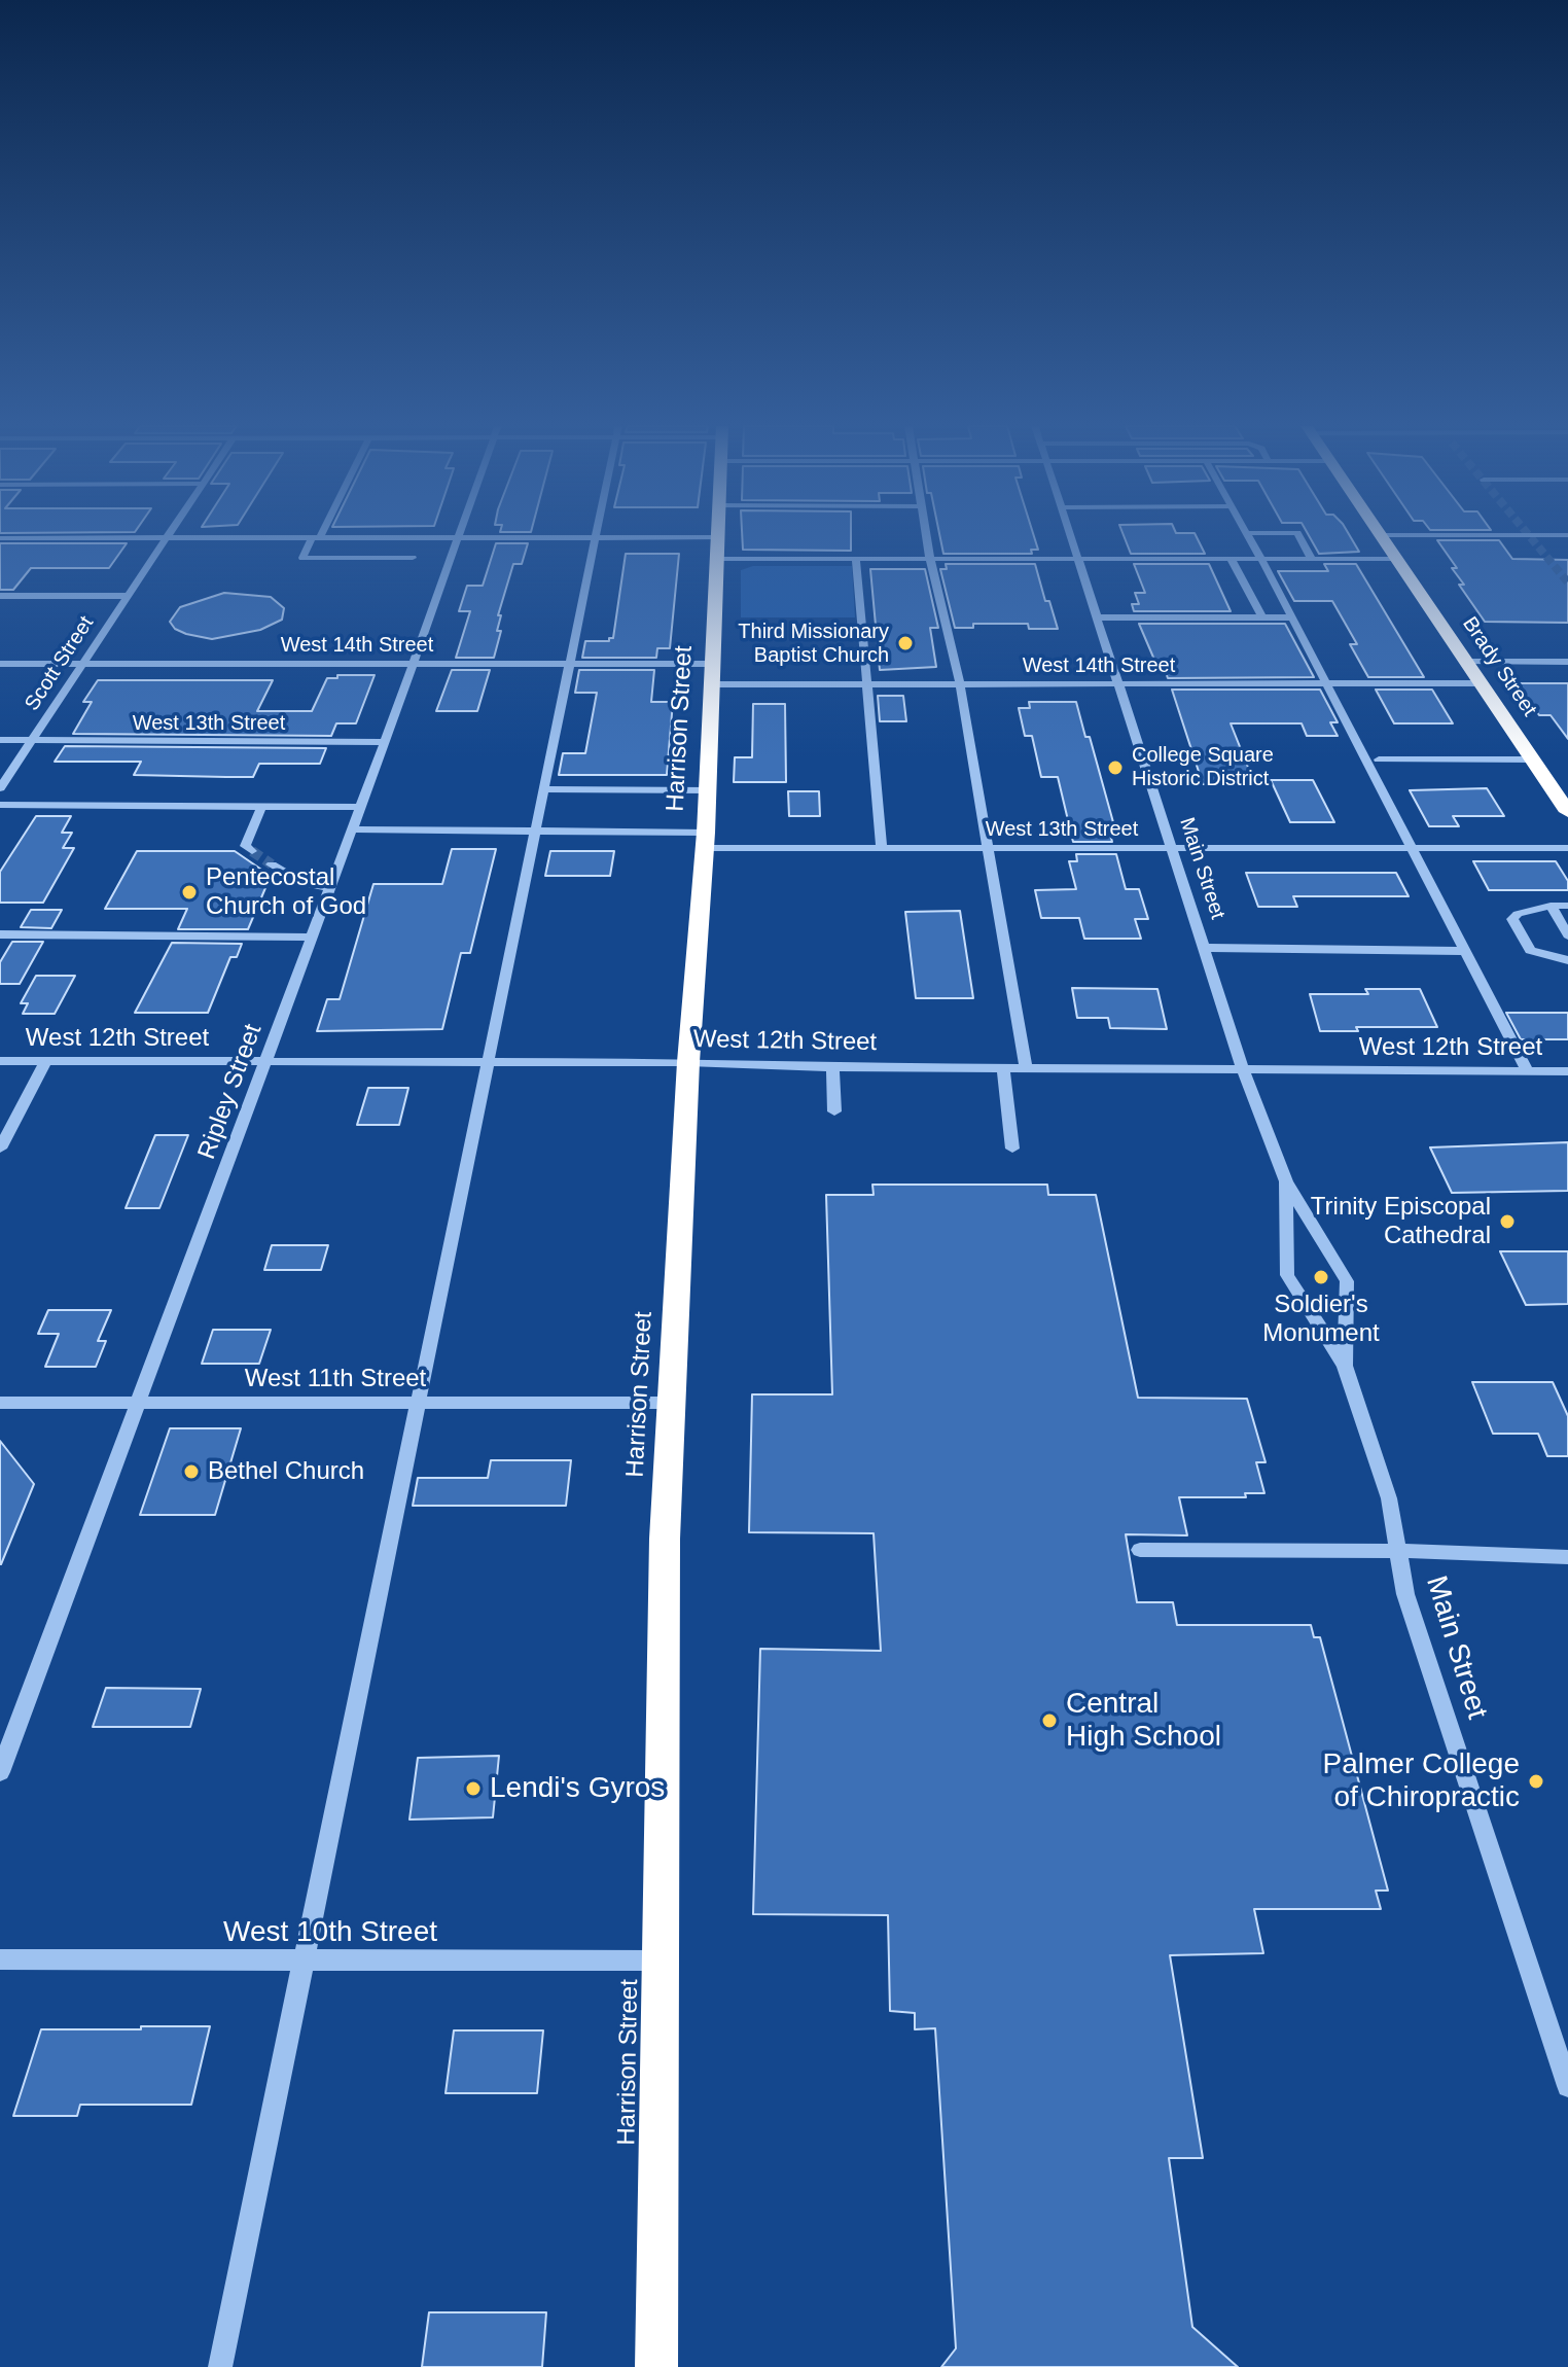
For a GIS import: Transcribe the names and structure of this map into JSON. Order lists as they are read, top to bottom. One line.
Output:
{"streets":{"highway":["Brady Street","Harrison Street"],"street":["West 14th Street","Scott Street","West 13th Street","Main Street","West 12th Street","Ripley Street","West 11th Street","West 10th Street"]},"crossings":[["West 14th Street","Scott Street"],["West 14th Street","Brady Street"],["West 14th Street","Harrison Street"],["West 14th Street","Main Street"],["West 14th Street","Ripley Street"],["Scott Street","West 13th Street"],["West 13th Street","Harrison Street"],["West 13th Street","Main Street"],["West 13th Street","Ripley Street"],["Harrison Street","West 12th Street"],["Harrison Street","West 11th Street"],["Harrison Street","West 10th Street"],["Main Street","West 12th Street"],["West 12th Street","Ripley Street"],["Ripley Street","West 11th Street"]],"places":["Third Missionary Baptist Church","College Square Historic District","Pentecostal Church of God","Trinity Episcopal Cathedral","Soldier's Monument","Bethel Church","Central High School","Palmer College of Chiropractic","Lendi's Gyros"]}
